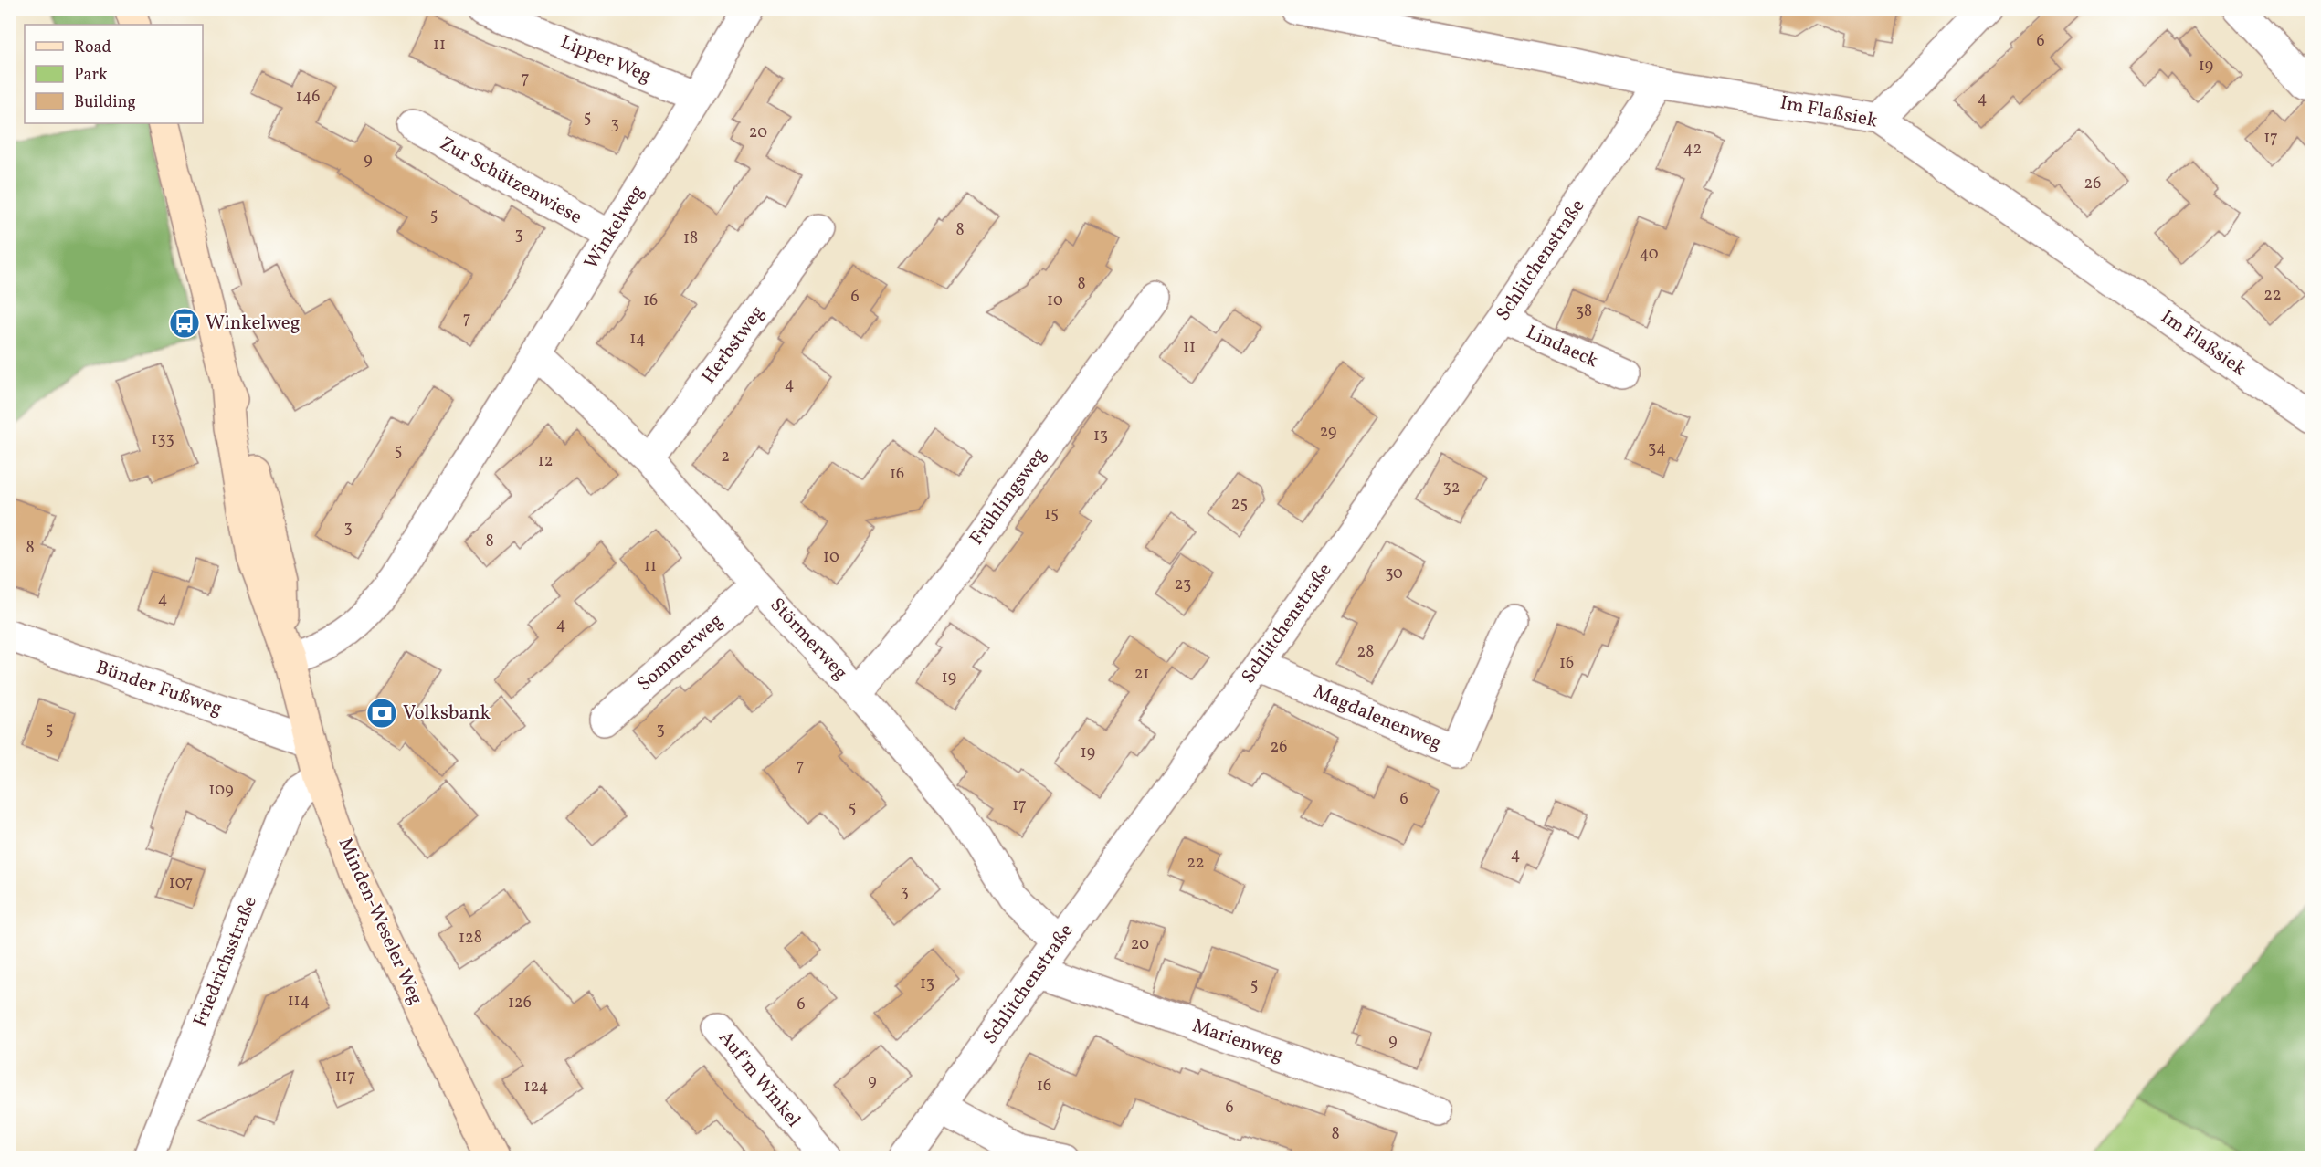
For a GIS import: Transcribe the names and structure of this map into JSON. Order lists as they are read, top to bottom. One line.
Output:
{"streets":{"street":["Lipper Weg","Im Flaßsiek","Zur Schützenwiese","Winkelweg","Schlitchenstraße","Herbstweg","Lindaeck","Frühlingsweg","Störmerweg","Sommerweg","Bünder Fußweg","Magdalenenweg","Minden-Weseler Weg","Friedrichsstraße","Marienweg","Auf'm Winkel"]},"crossings":[["Lipper Weg","Winkelweg"],["Im Flaßsiek","Schlitchenstraße"],["Zur Schützenwiese","Winkelweg"],["Winkelweg","Störmerweg"],["Winkelweg","Minden-Weseler Weg"],["Schlitchenstraße","Lindaeck"],["Schlitchenstraße","Störmerweg"],["Schlitchenstraße","Magdalenenweg"],["Schlitchenstraße","Marienweg"],["Herbstweg","Störmerweg"],["Frühlingsweg","Störmerweg"],["Störmerweg","Sommerweg"],["Bünder Fußweg","Minden-Weseler Weg"],["Minden-Weseler Weg","Friedrichsstraße"]],"places":{"bus stop":["Winkelweg"],"bank":["Volksbank"]},"house_numbers":["6","11","19","7","146","4","5","3","20","17","42","9","26","5","8","3","18","40","8","22","6","16","10","38","7","14","11","4","29","13","133","34","5","2","12","16","32","25","15","3","8","8","10","11","30","23","4","4","28","16","21","19","5","3","26","19","7","109","6","17","5","4","22","107","3","128","20","13","5","114","126","6","9","117","9","16","124","6","8"],"legend":["Road","Park","Building"]}
